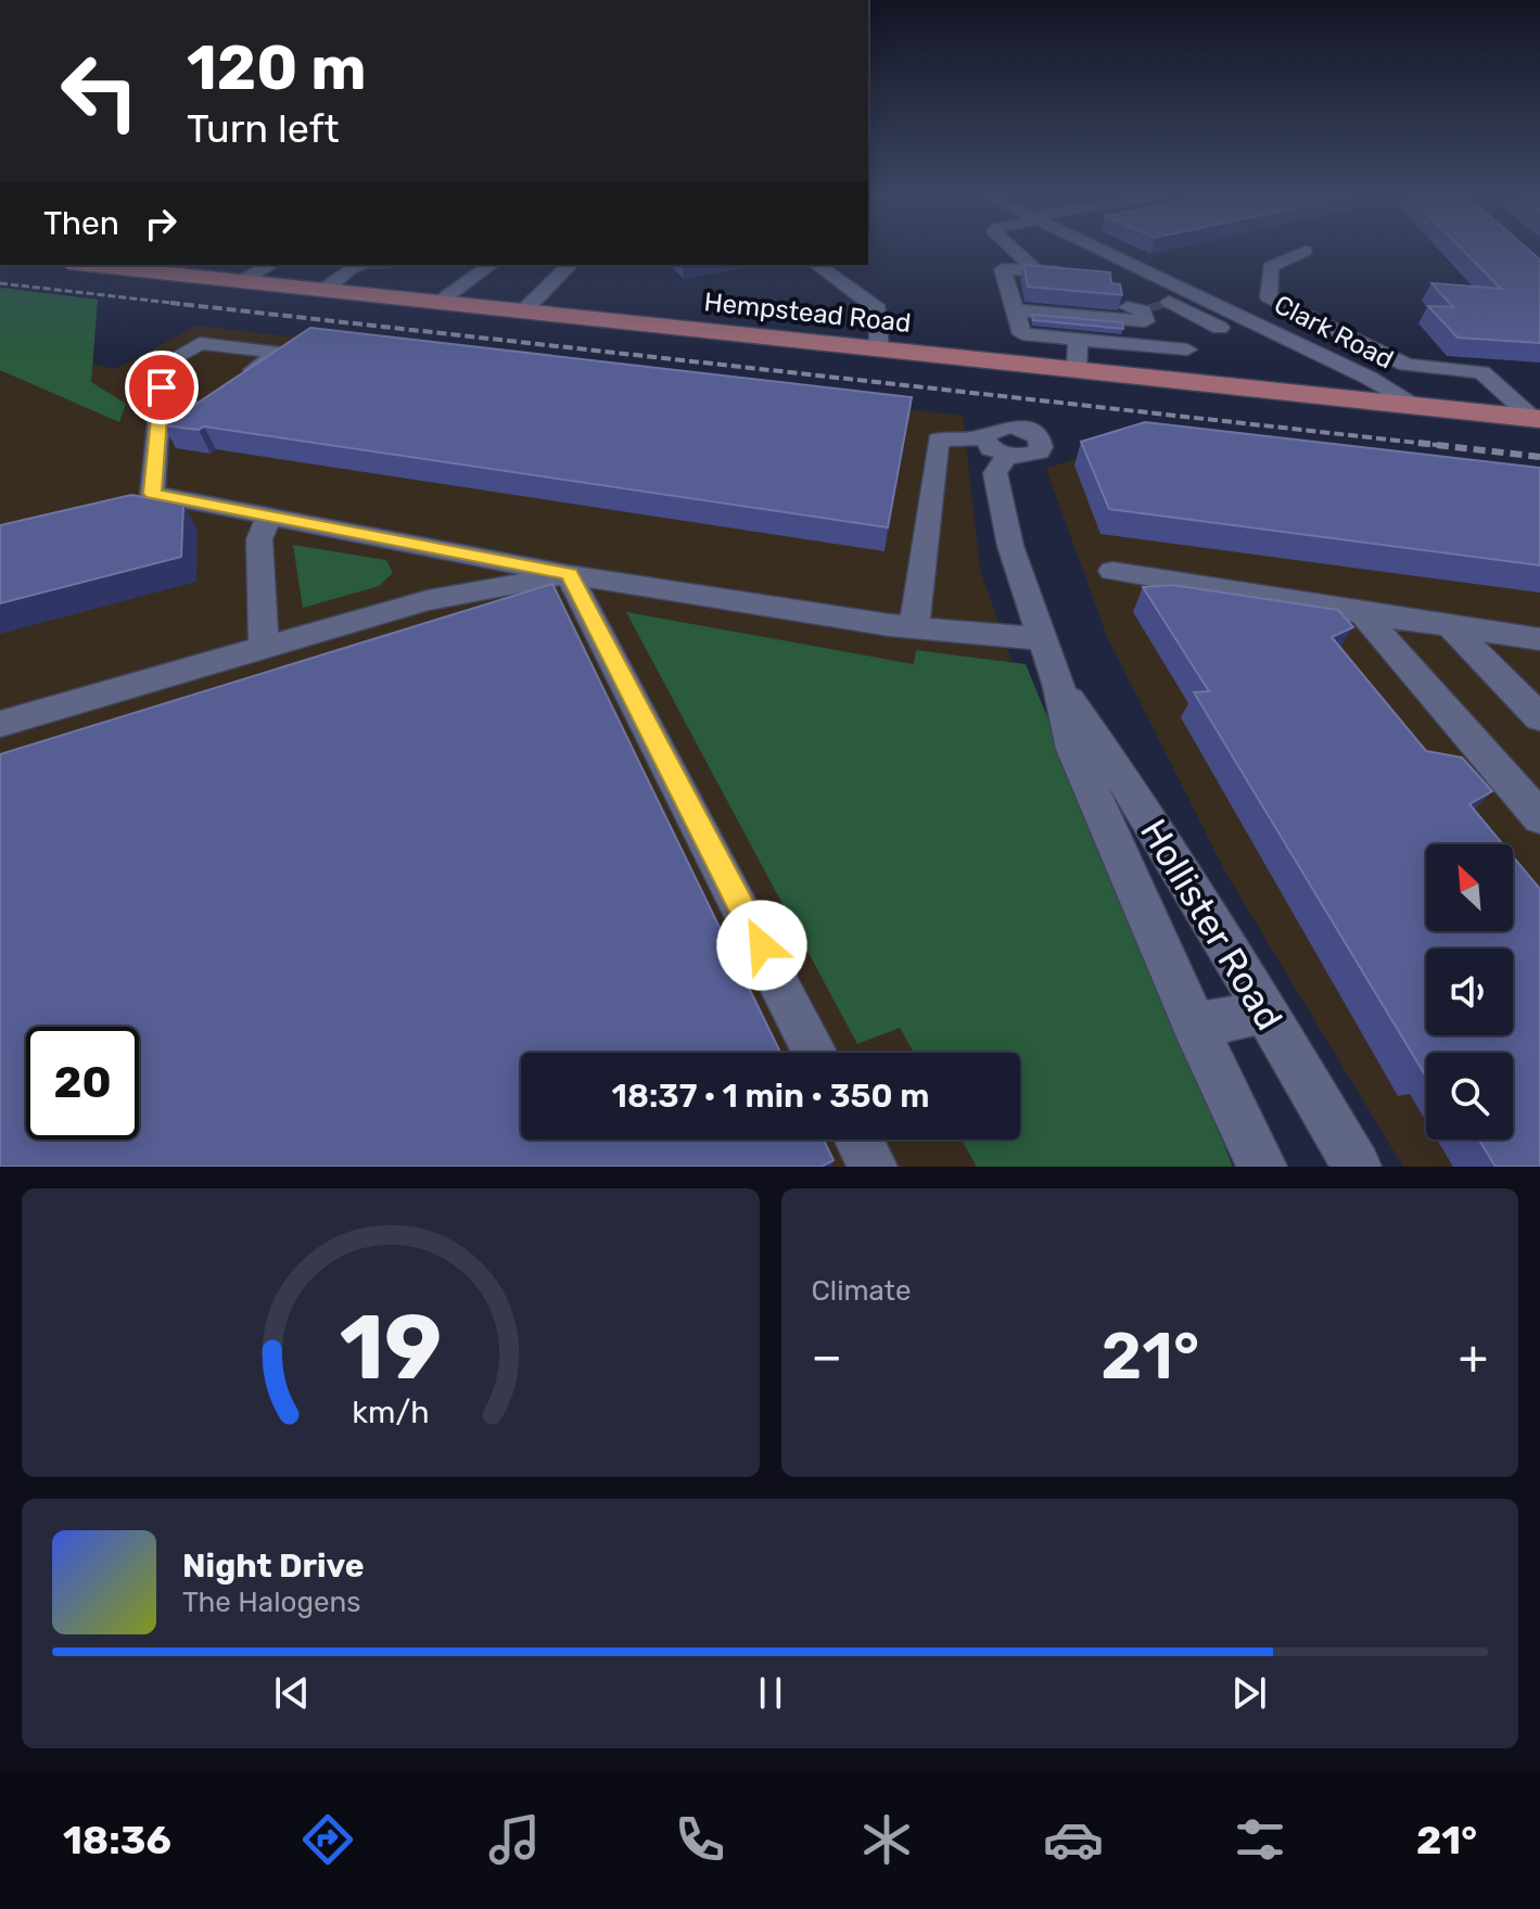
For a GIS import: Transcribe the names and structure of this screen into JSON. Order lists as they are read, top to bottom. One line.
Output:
{"streets":{"main road":["Hempstead Road"],"street":["Clark Road","Hollister Road"]},"crossings":[["Hempstead Road","Clark Road"]],"north":"top left","page":{"turn":["120 m","Turn left"],"then":"Then","limit":"20","trip":"18:37 · 1 min · 350 m","tile":"Climate","heat":["−","21°","+"],"song":["Night Drive","The Halogens"],"tabs":["18:36","21°"],"gauge":["19","km/h"]}}
